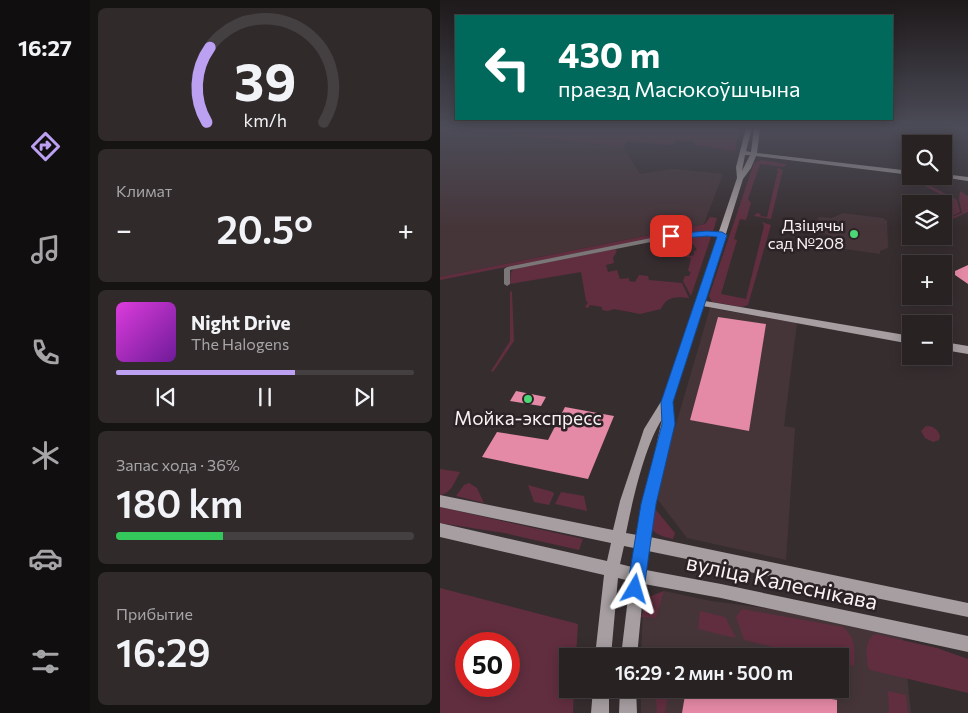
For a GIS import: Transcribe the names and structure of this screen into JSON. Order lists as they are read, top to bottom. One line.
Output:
{"streets":{"main road":["вуліца Калеснікава"]},"places":["Дзіцячы сад №208","Мойка-экспресс"],"page":{"tabs":"16:27","turn":["430 m","праезд Масюкоўшчына"],"map_buttons":["+","−"],"tile":["Климат",["Запас хода · 36%","180 km"],["Прибытие","16:29"]],"heat":["−","20.5°","+"],"song":["Night Drive","The Halogens"],"limit":"50","trip":"16:29 · 2 мин · 500 m","gauge":["39","km/h"]}}
